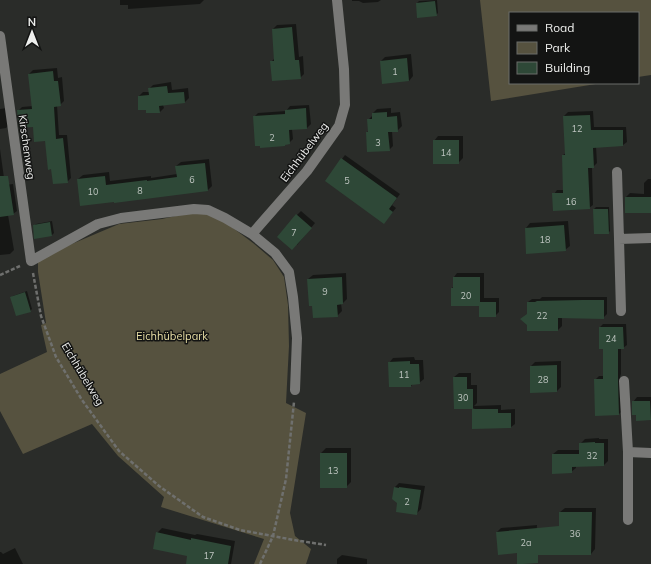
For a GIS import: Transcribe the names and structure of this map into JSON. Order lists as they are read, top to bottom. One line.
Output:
{"streets":{"street":["Kirschenweg","Eichhübelweg"]},"crossings":[["Kirschenweg","Eichhübelweg"]],"parks":["Eichhübelpark"],"house_numbers":["1","12","2","3","14","6","5","8","10","16","7","18","9","20","22","24","11","28","30","32","13","2","36","2a","17"],"legend":["Road","Park","Building"],"north":"top"}
